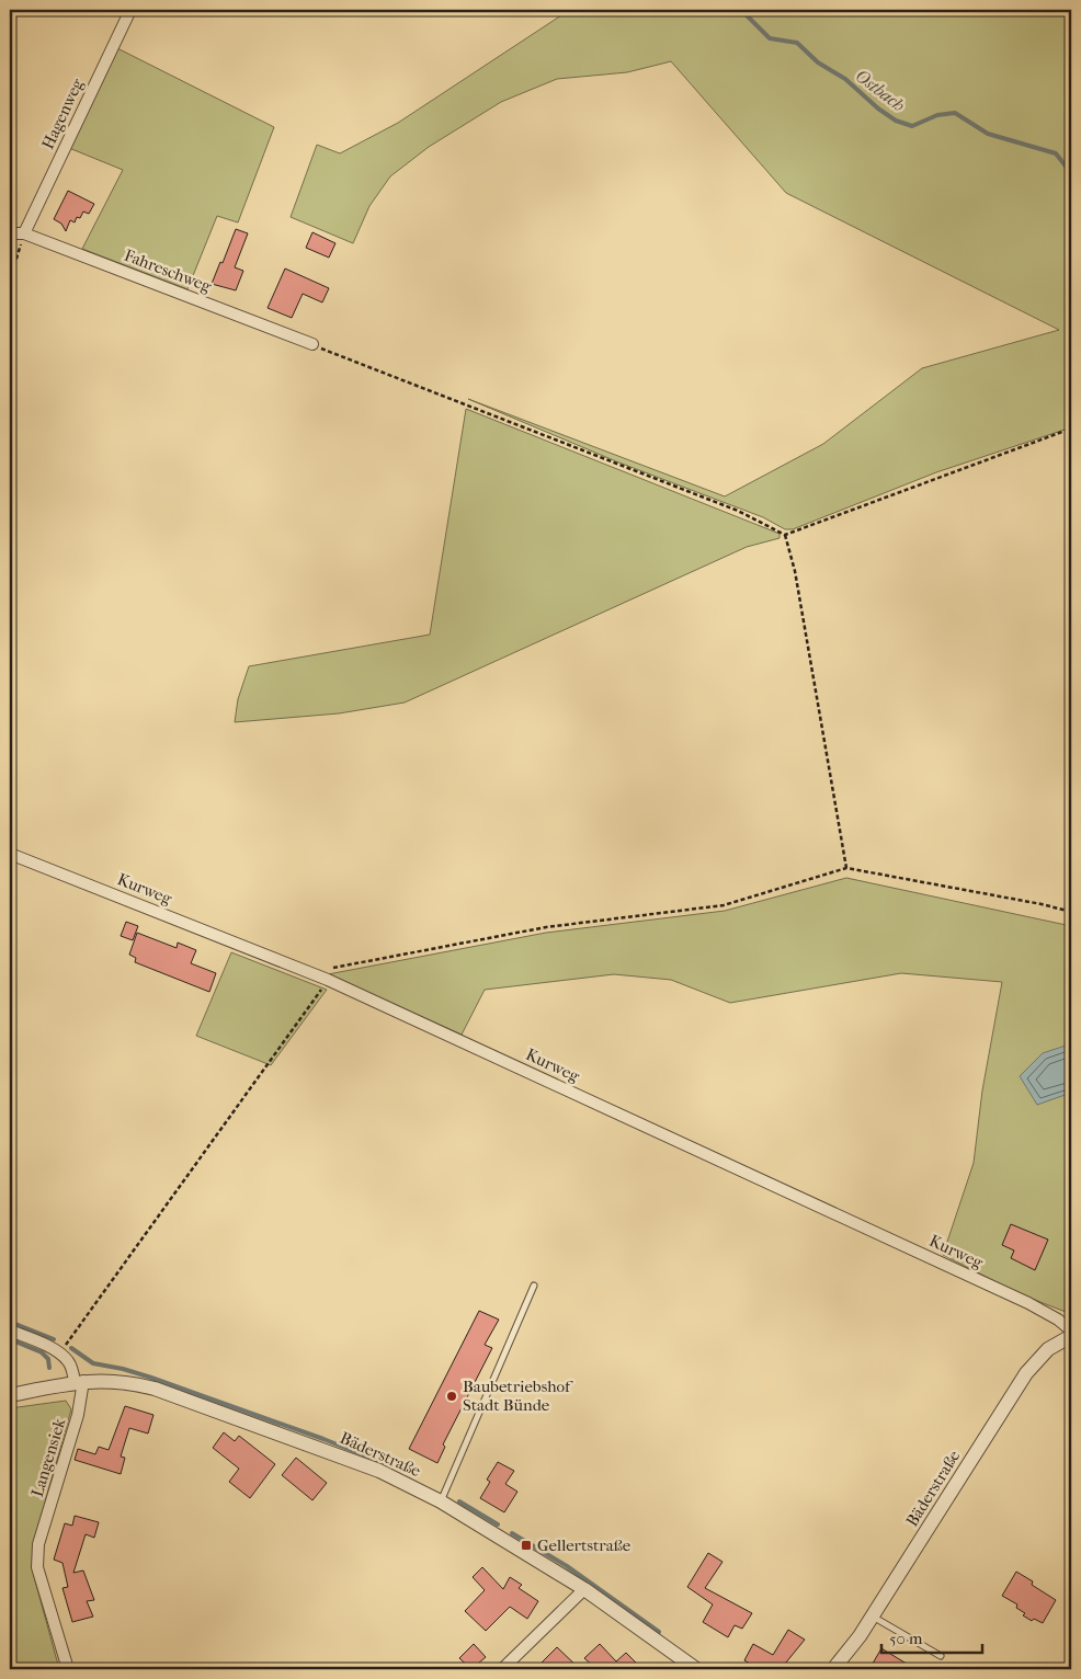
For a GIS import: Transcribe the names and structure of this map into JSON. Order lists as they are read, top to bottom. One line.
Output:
{"streets":{"street":["Hagenweg","Fahreschweg","Kurweg","Bäderstraße","Langensiek"]},"crossings":[["Hagenweg","Fahreschweg"],["Bäderstraße","Langensiek"]],"water":["Ostbach"],"places":{"other":["Baubetriebshof Stadt Bünde"],"transit":["Gellertstraße"]},"scale_bar":"50 m"}
